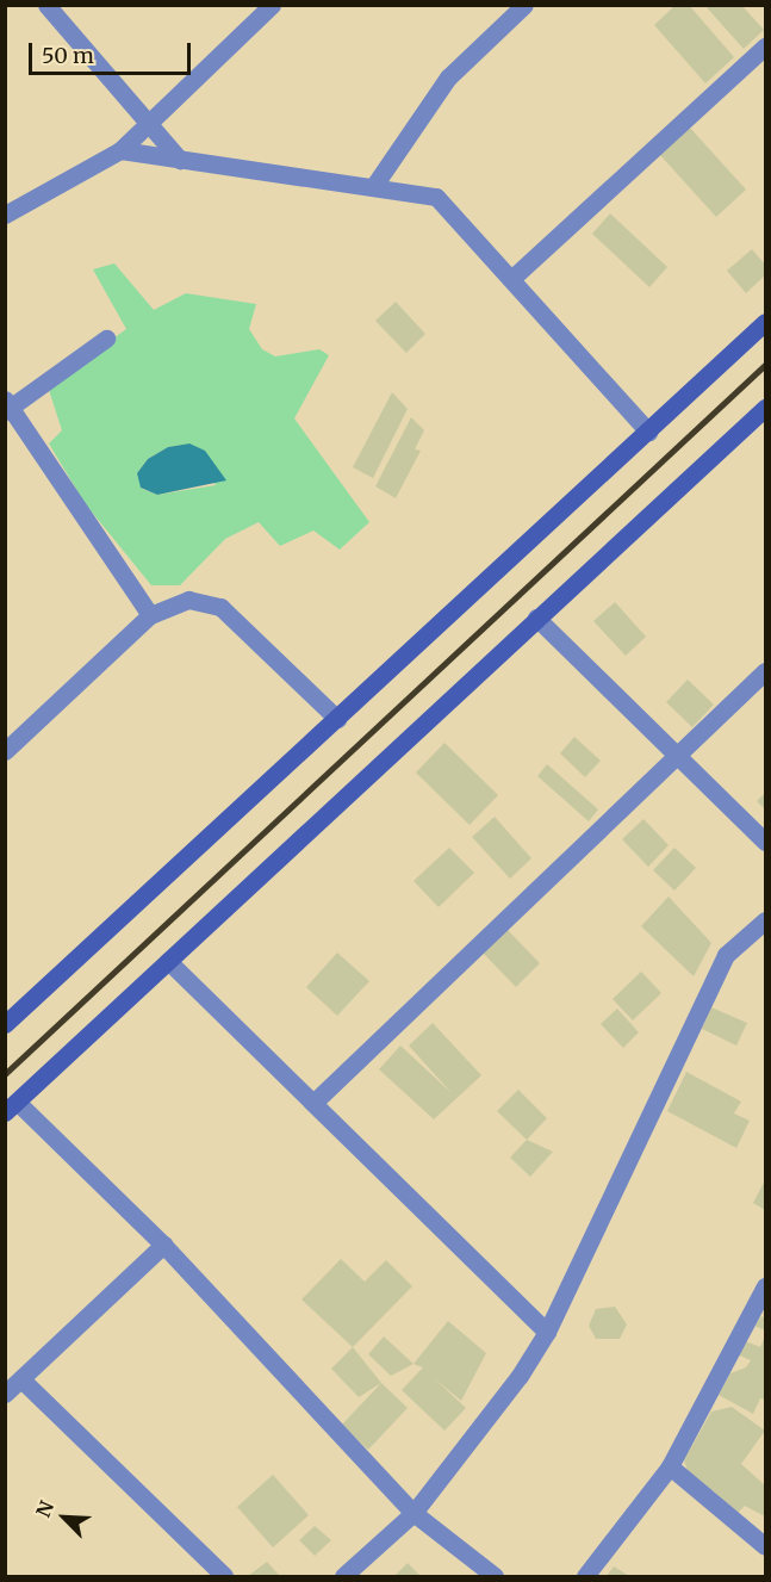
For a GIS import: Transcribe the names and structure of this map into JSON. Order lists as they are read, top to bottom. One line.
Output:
{"scale_bar":"50 m","north":"top left"}
